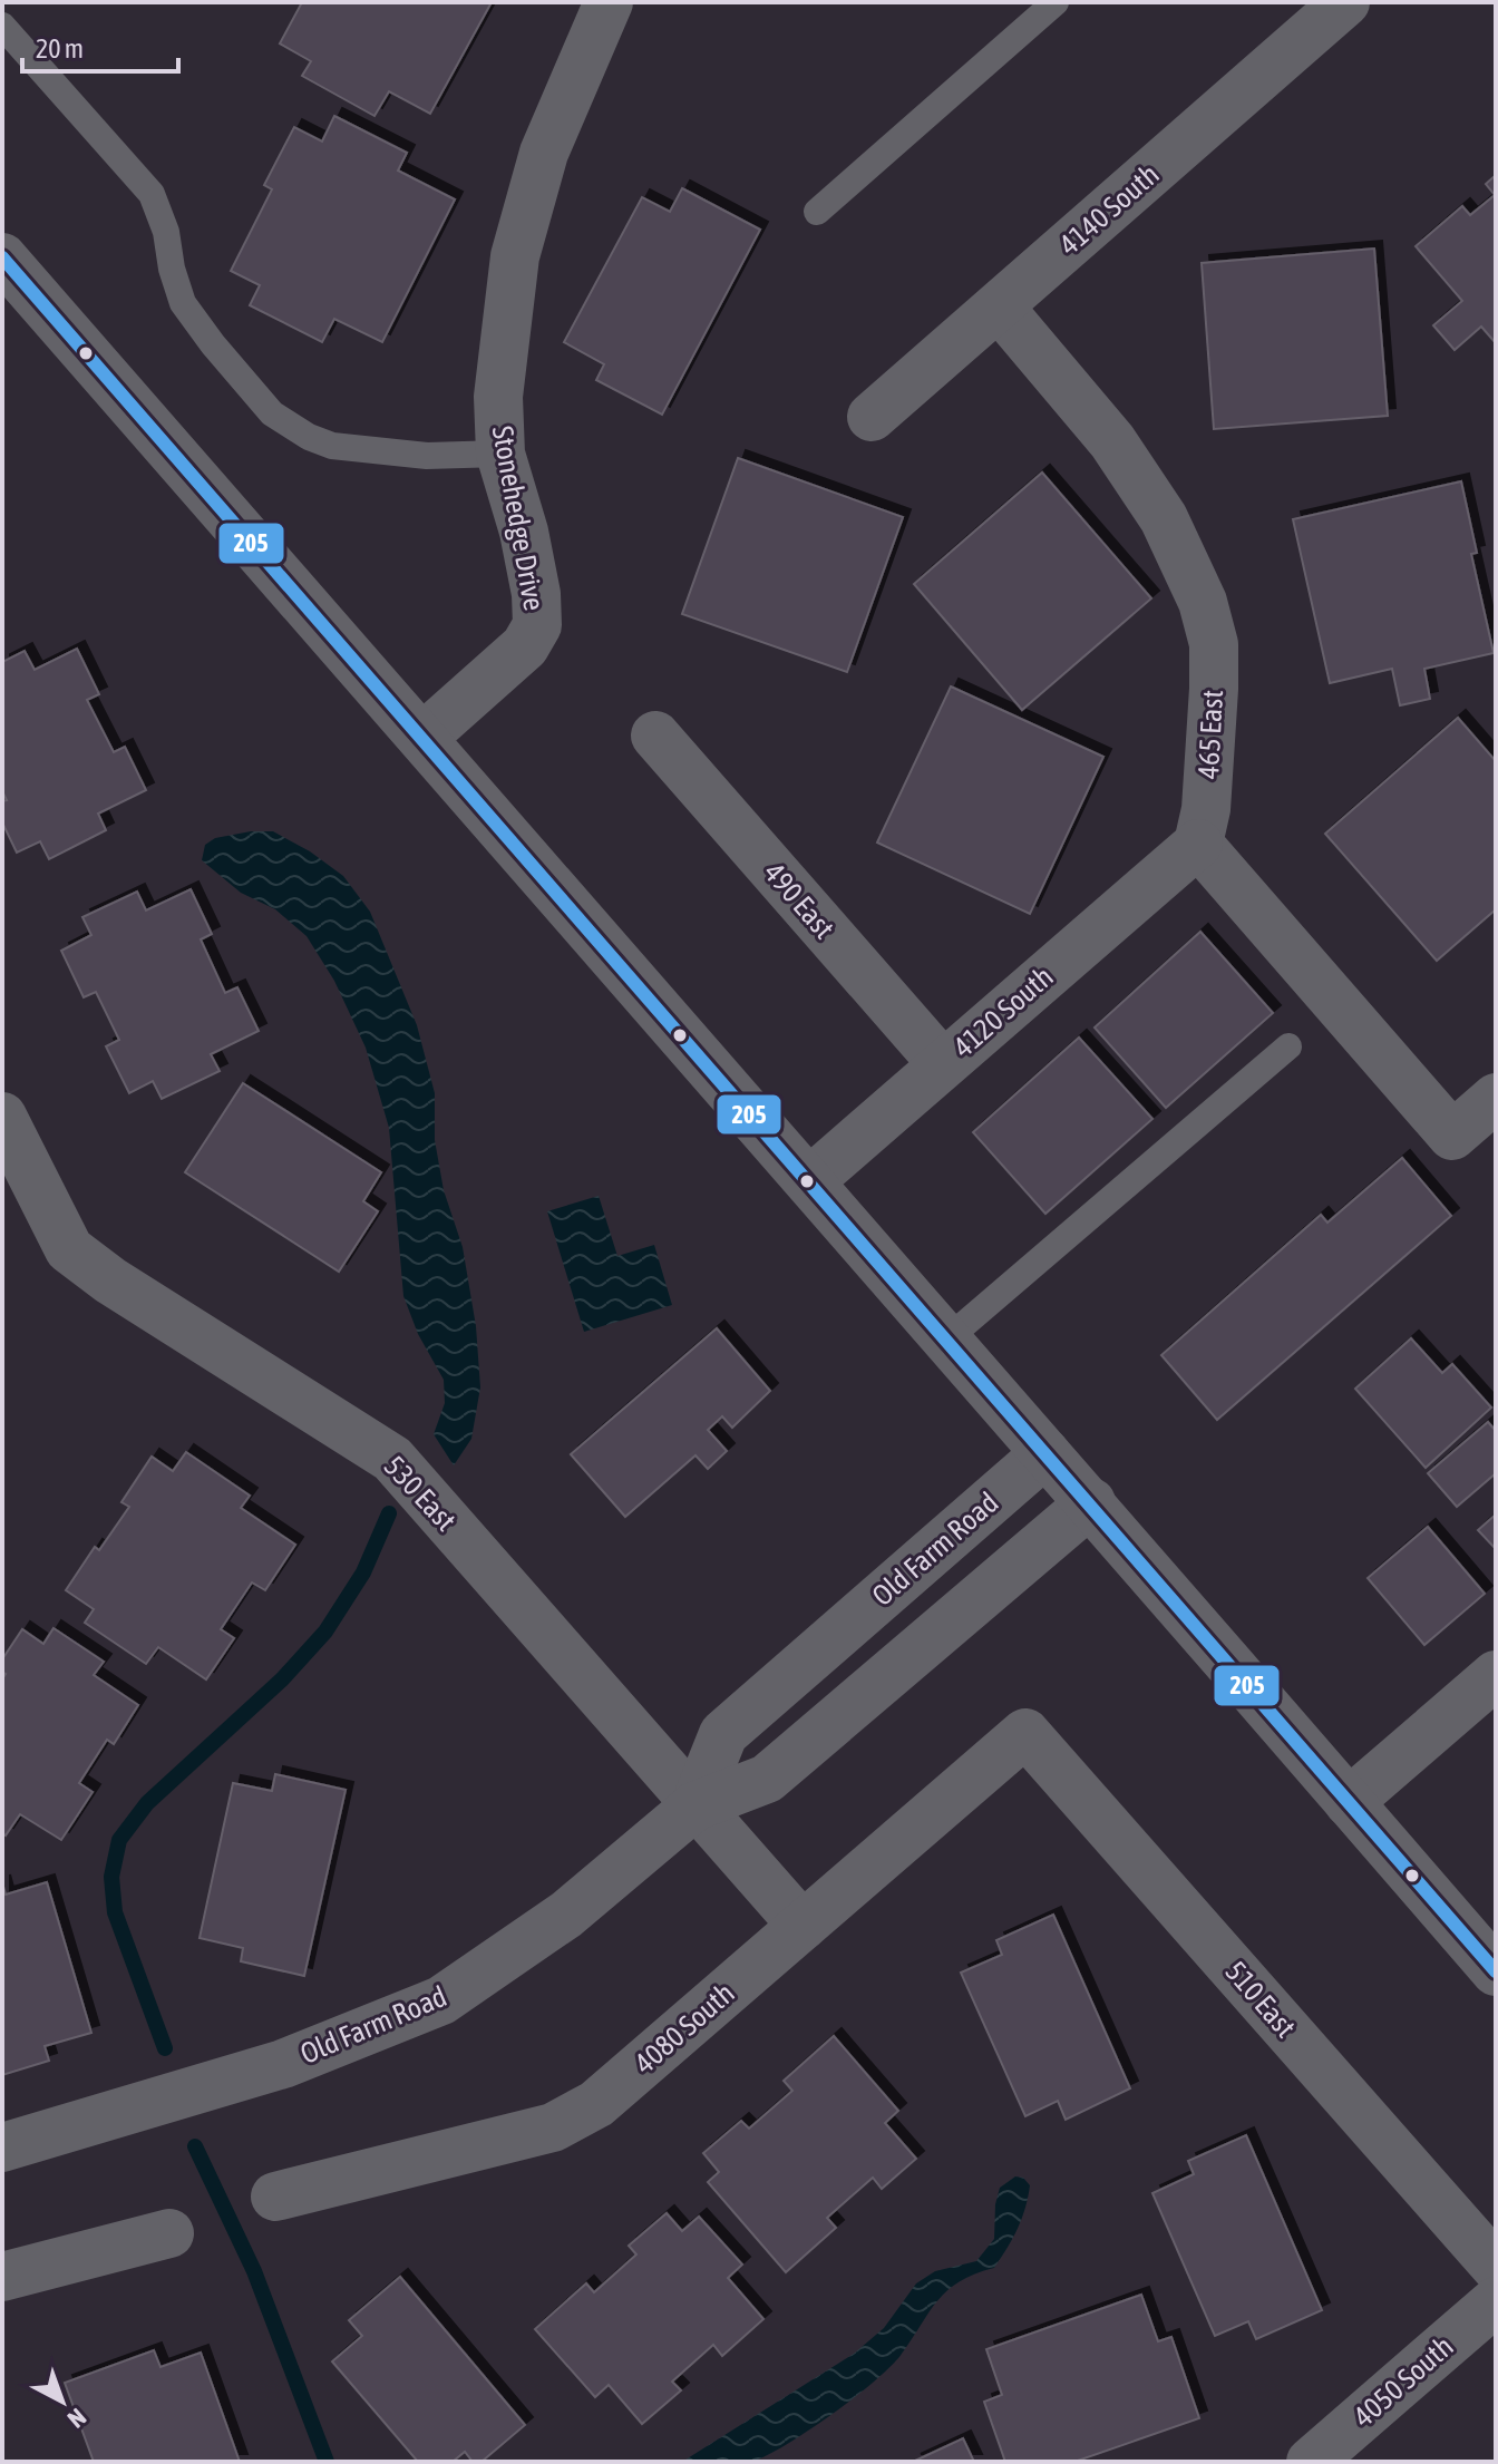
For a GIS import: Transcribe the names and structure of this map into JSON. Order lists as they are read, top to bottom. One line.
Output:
{"streets":{"street":["4140 South","Stonehedge Drive","465 East","490 East","4120 South","530 East","Old Farm Road","510 East","4080 South","4050 South"]},"crossings":[["4140 South","465 East"],["465 East","4120 South"],["490 East","4120 South"],["530 East","Old Farm Road"],["530 East","4080 South"],["510 East","4080 South"]],"lines":["transit line 205"],"scale_bar":"20 m","north":"bottom right"}
